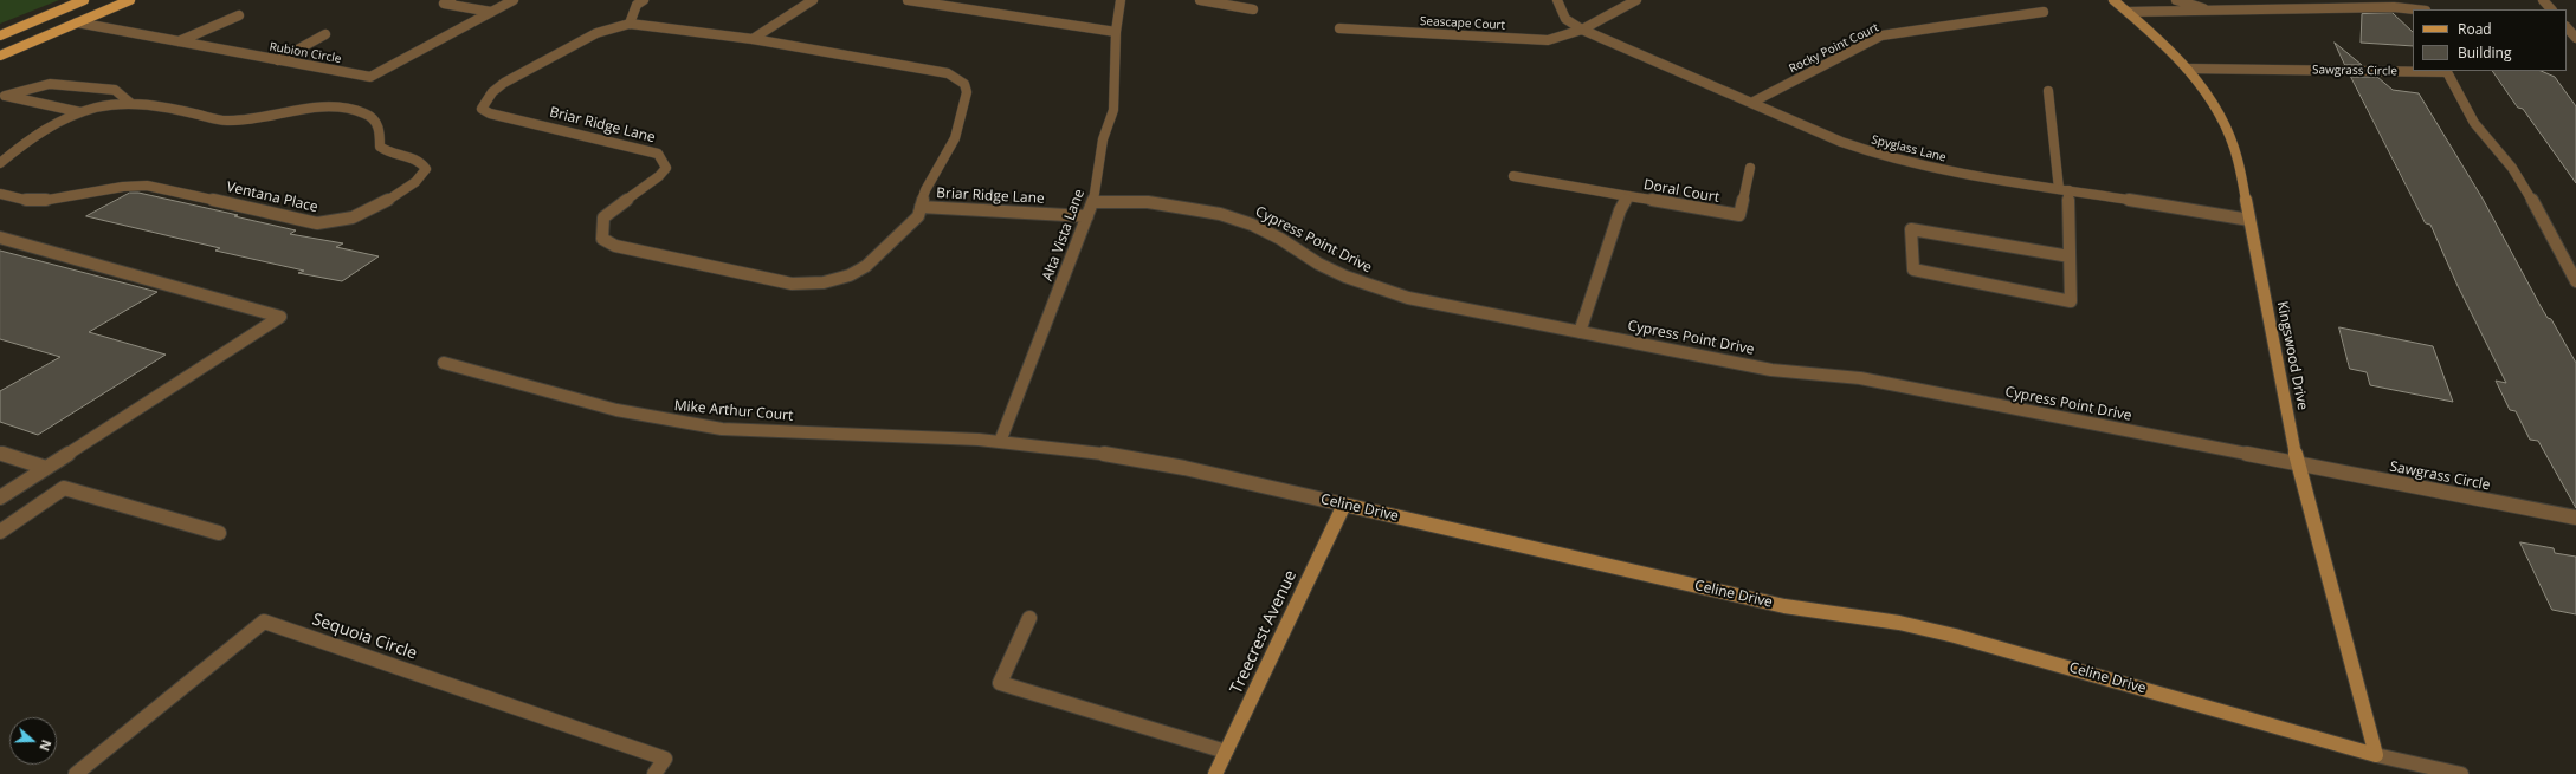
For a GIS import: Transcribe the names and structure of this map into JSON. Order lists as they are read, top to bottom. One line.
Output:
{"streets":{"street":["Seascape Court","Rocky Point Court","Rubion Circle","Sawgrass Circle","Briar Ridge Lane","Spyglass Lane","Doral Court","Ventana Place","Alta Vista Lane","Cypress Point Drive","Kingswood Drive","Mike Arthur Court","Celine Drive","Treecrest Avenue","Sequoia Circle"]},"crossings":[["Seascape Court","Spyglass Lane"],["Rocky Point Court","Spyglass Lane"],["Sawgrass Circle","Cypress Point Drive"],["Sawgrass Circle","Kingswood Drive"],["Briar Ridge Lane","Alta Vista Lane"],["Spyglass Lane","Kingswood Drive"],["Doral Court","Cypress Point Drive"],["Alta Vista Lane","Cypress Point Drive"],["Alta Vista Lane","Mike Arthur Court"],["Alta Vista Lane","Celine Drive"],["Cypress Point Drive","Kingswood Drive"],["Kingswood Drive","Celine Drive"],["Mike Arthur Court","Celine Drive"],["Celine Drive","Treecrest Avenue"]],"legend":["Road","Building"],"north":"right"}
